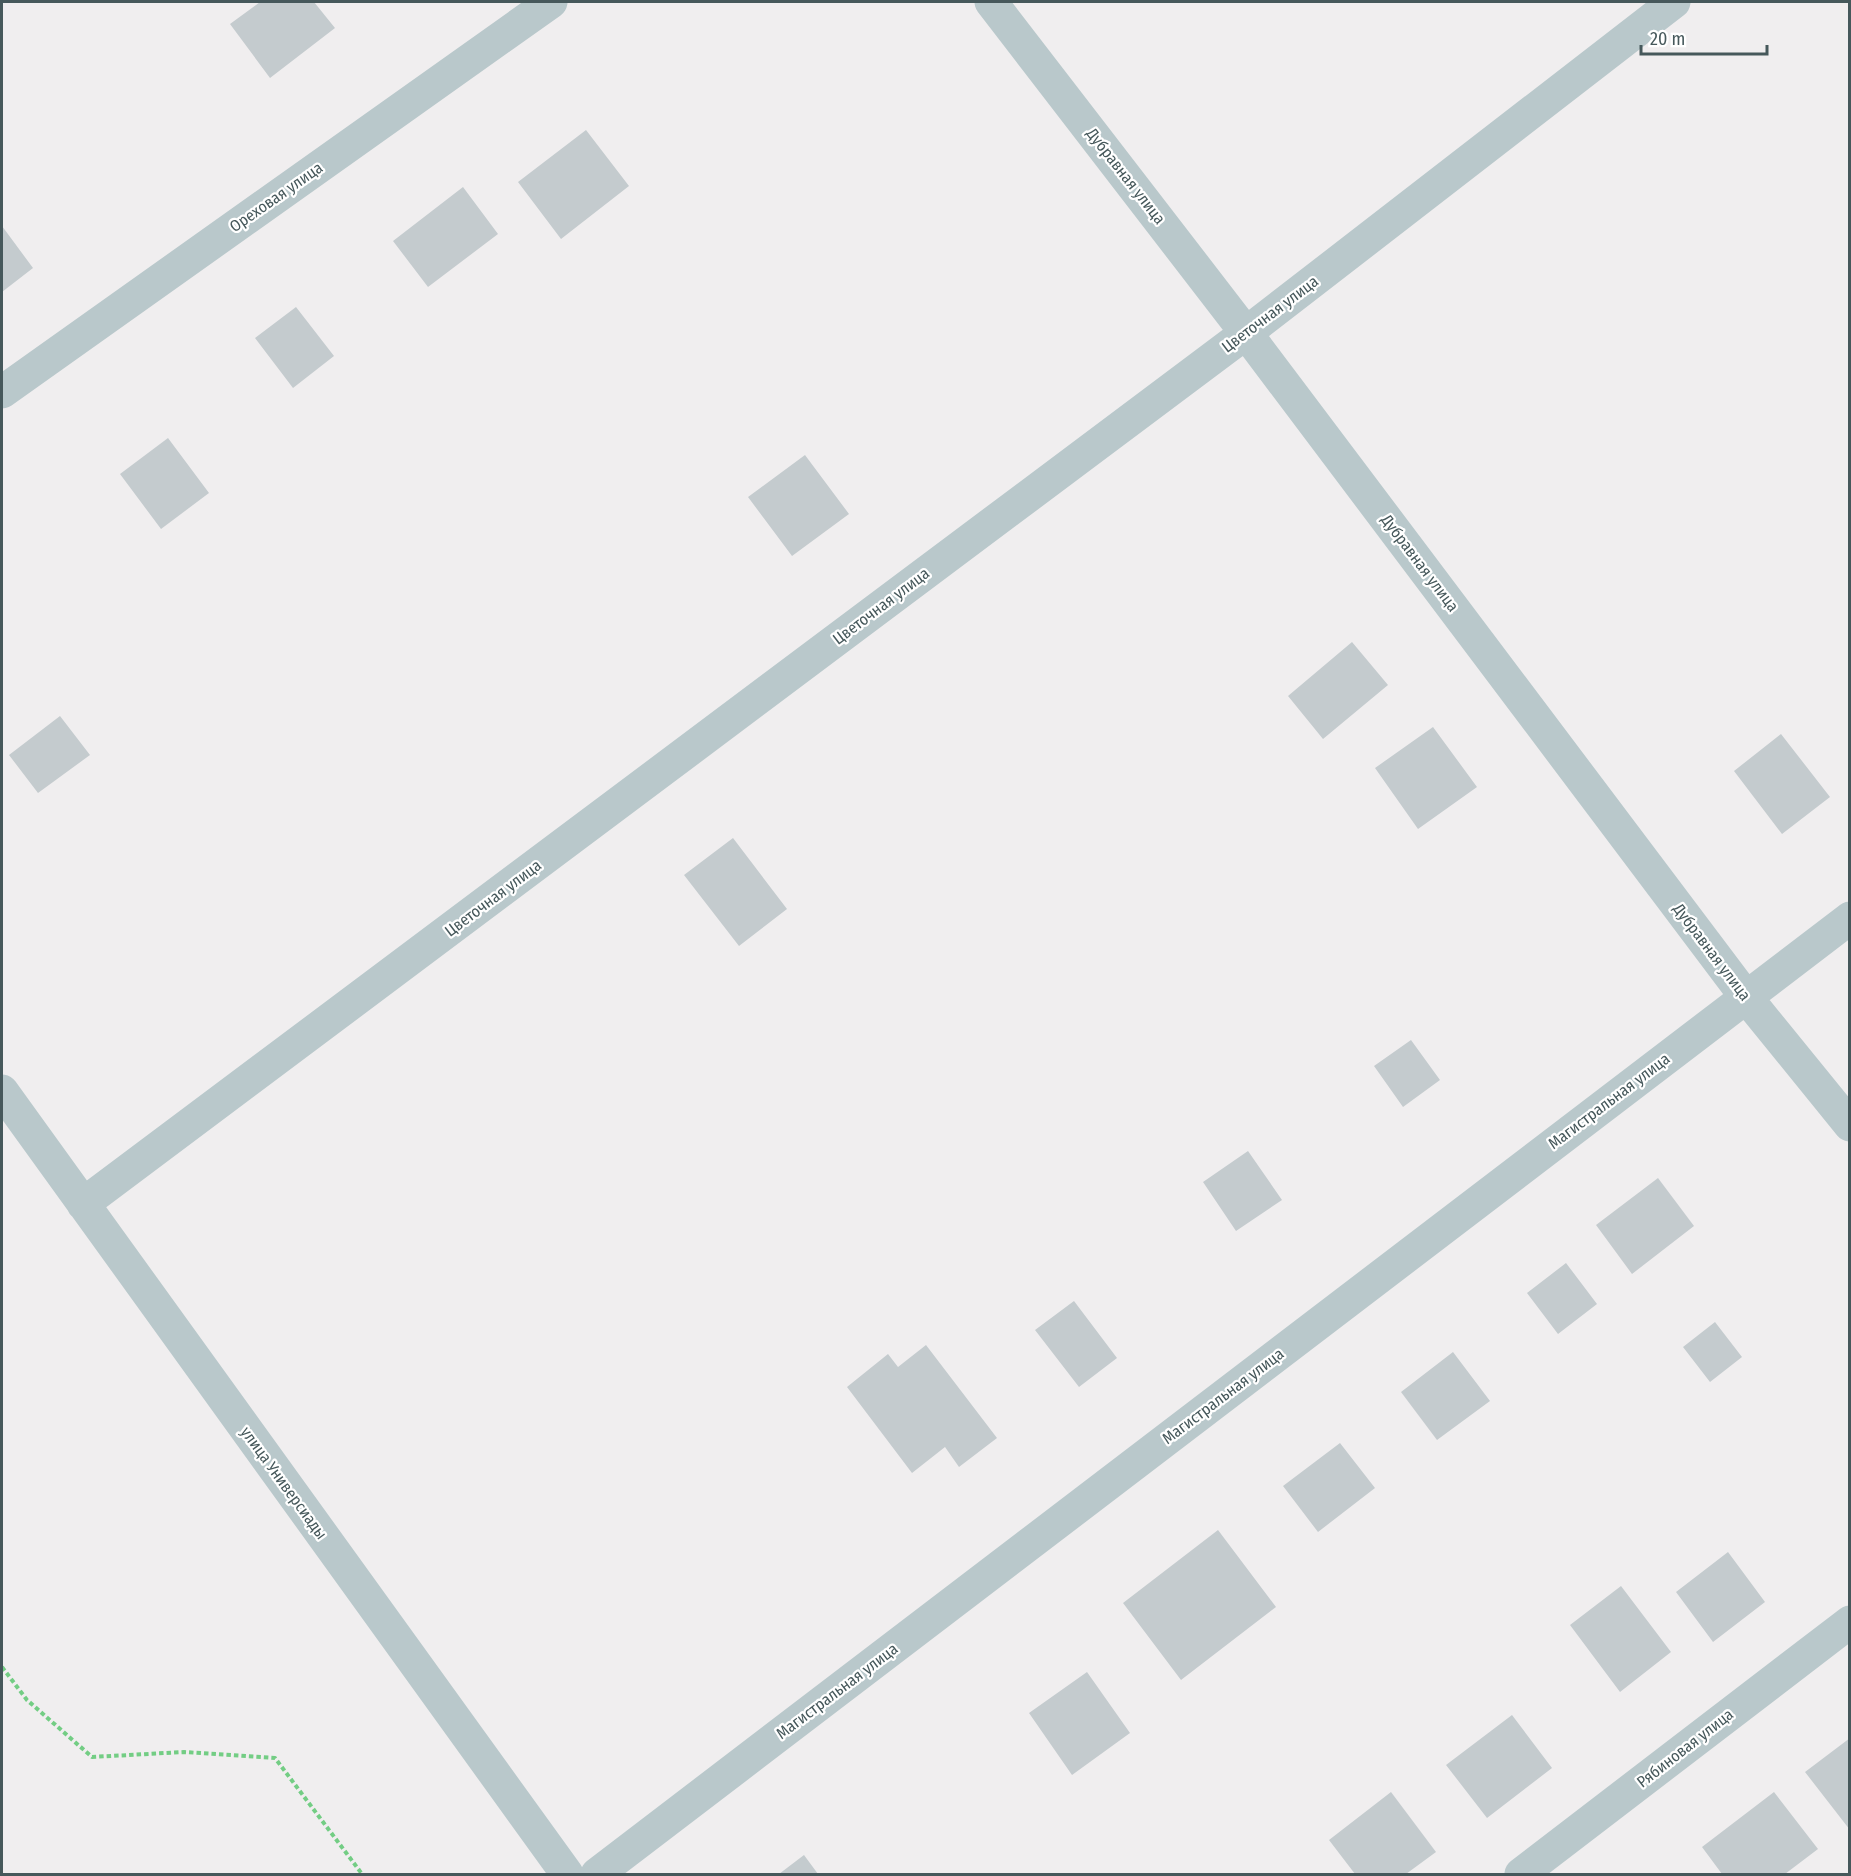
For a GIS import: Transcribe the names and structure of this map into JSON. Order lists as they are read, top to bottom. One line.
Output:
{"streets":{"street":["Дубравная улица","Ореховая улица","Цветочная улица","Магистральная улица","улица Универсиады","Рябиновая улица"]},"crossings":[["Дубравная улица","Цветочная улица"],["Дубравная улица","Магистральная улица"],["Цветочная улица","улица Универсиады"]],"scale_bar":"20 m"}
